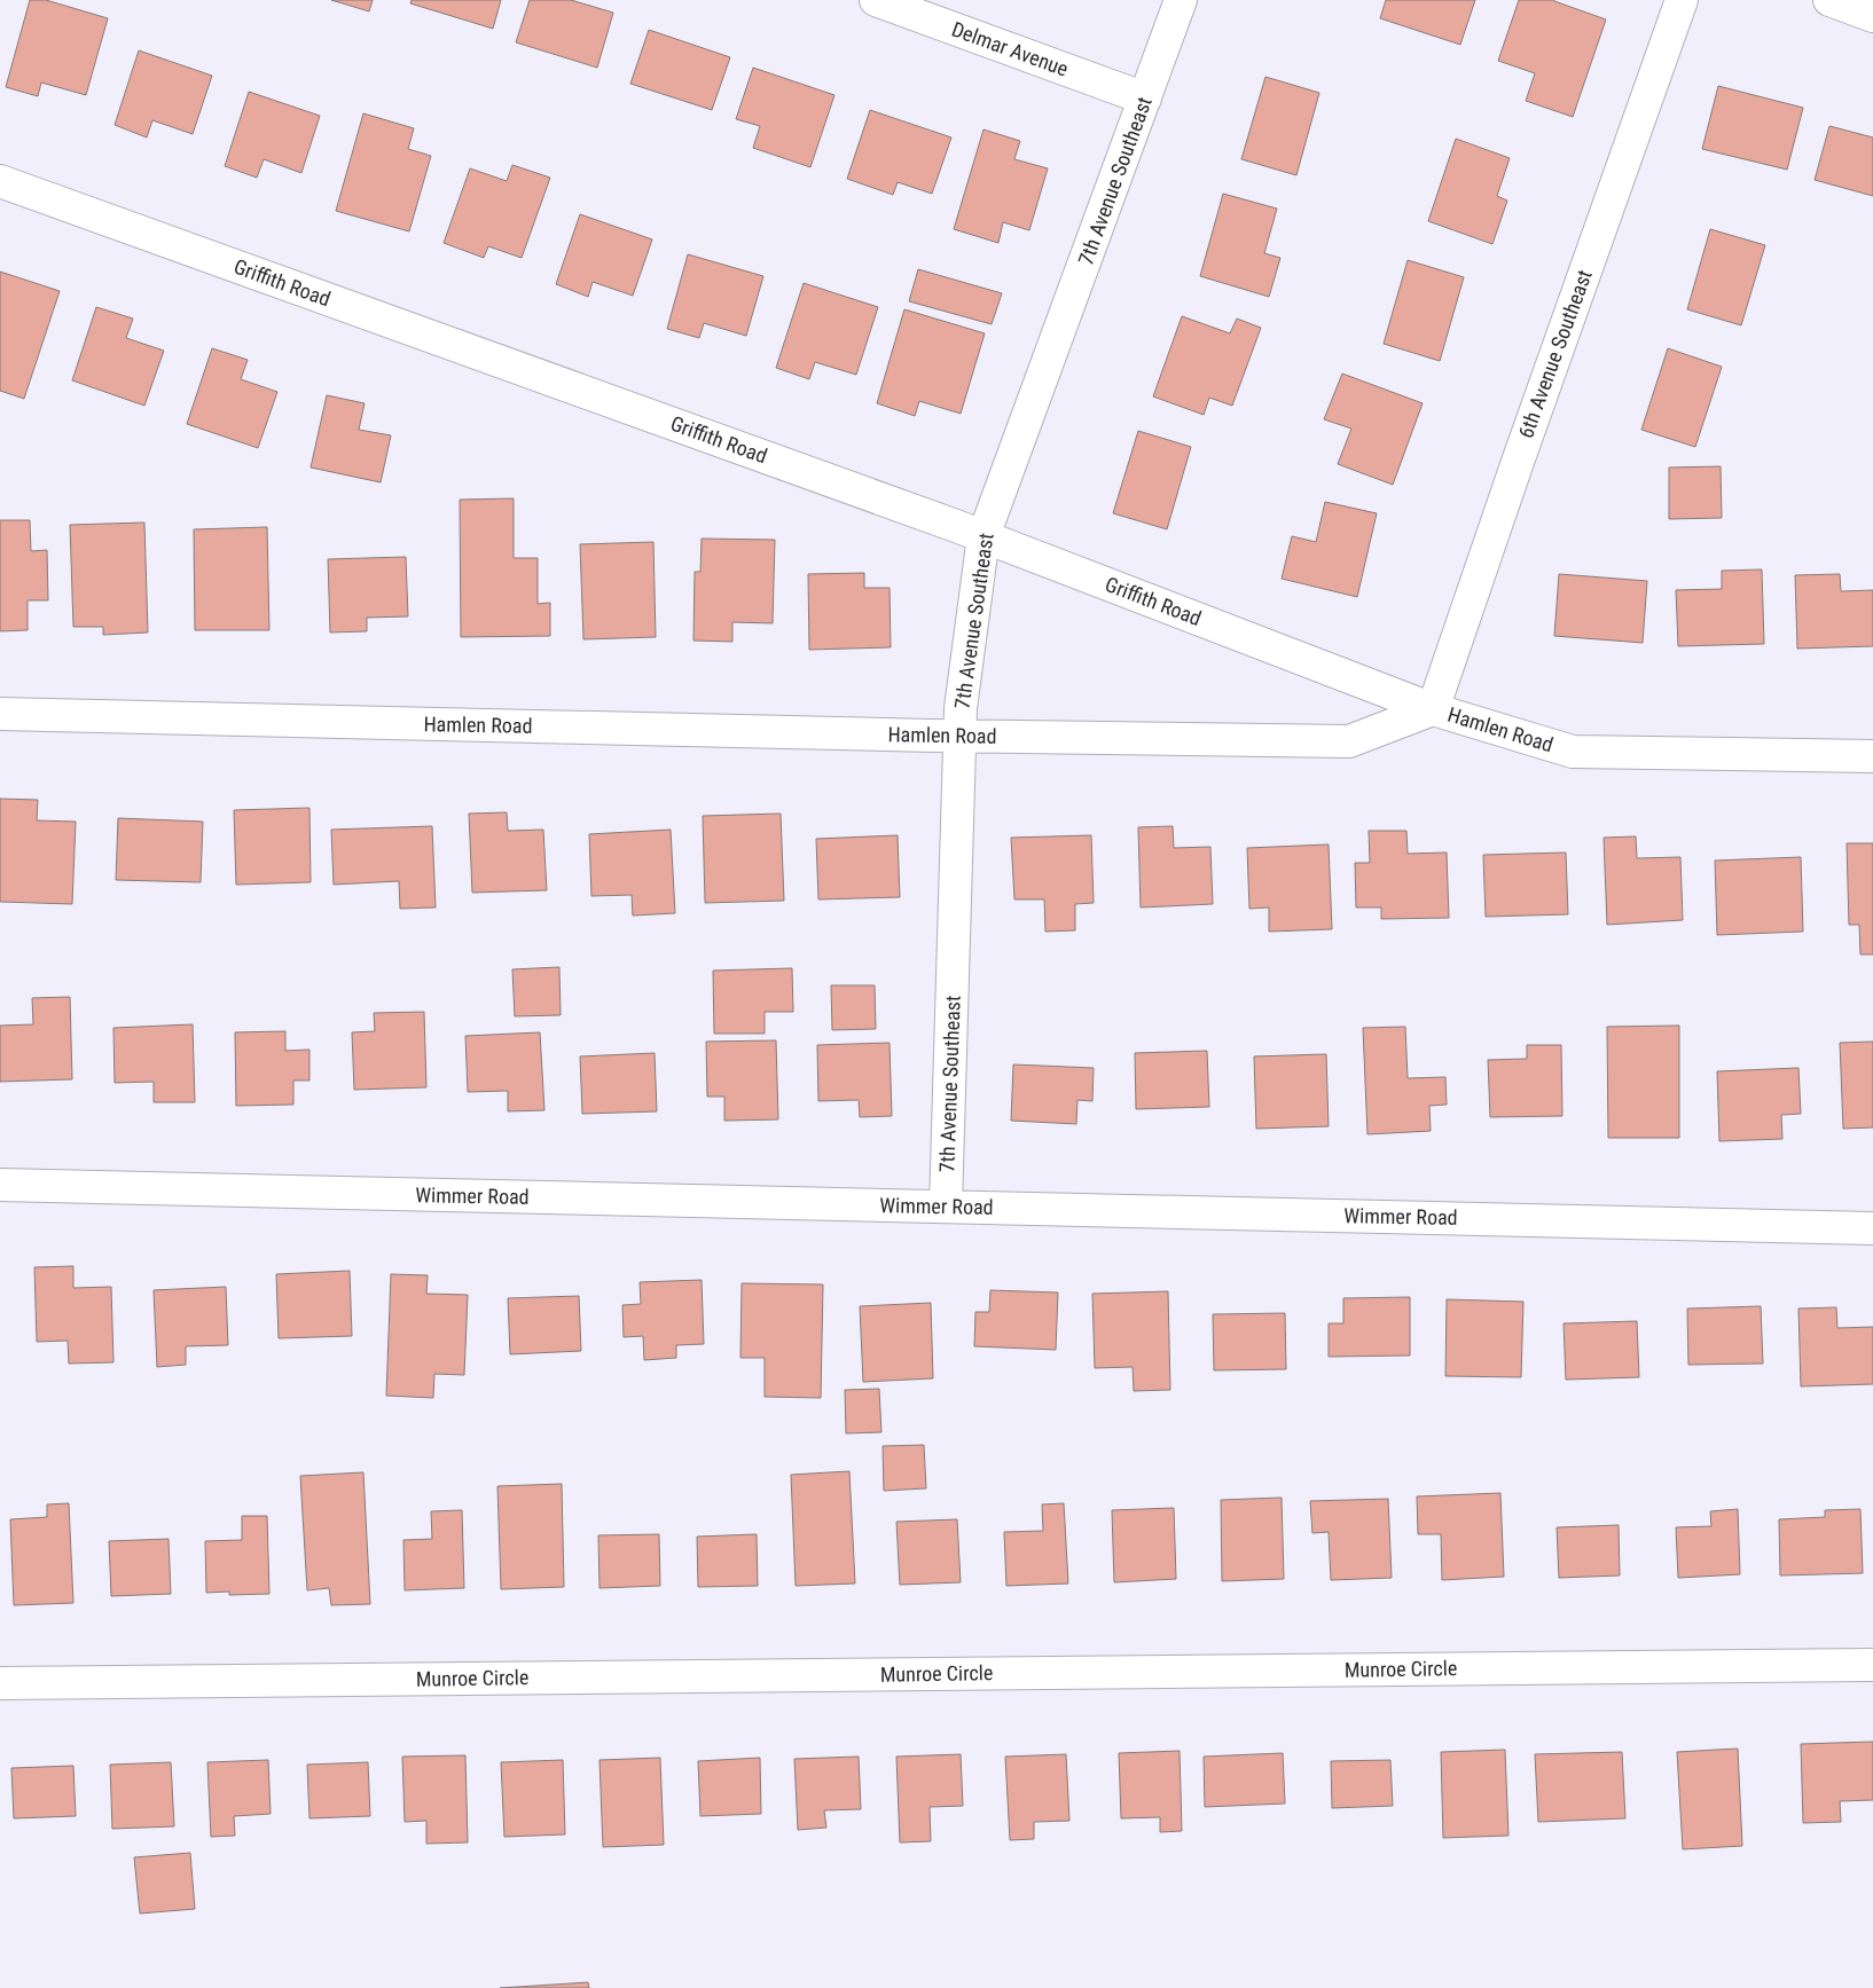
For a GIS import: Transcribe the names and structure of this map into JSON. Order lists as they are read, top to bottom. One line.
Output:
{"streets":{"street":["Delmar Avenue","7th Avenue Southeast","Griffith Road","6th Avenue Southeast","Hamlen Road","Wimmer Road","Munroe Circle"]},"crossings":[["Delmar Avenue","7th Avenue Southeast"],["7th Avenue Southeast","Griffith Road"],["7th Avenue Southeast","Hamlen Road"],["7th Avenue Southeast","Wimmer Road"],["Griffith Road","6th Avenue Southeast"],["Griffith Road","Hamlen Road"],["6th Avenue Southeast","Hamlen Road"]]}
